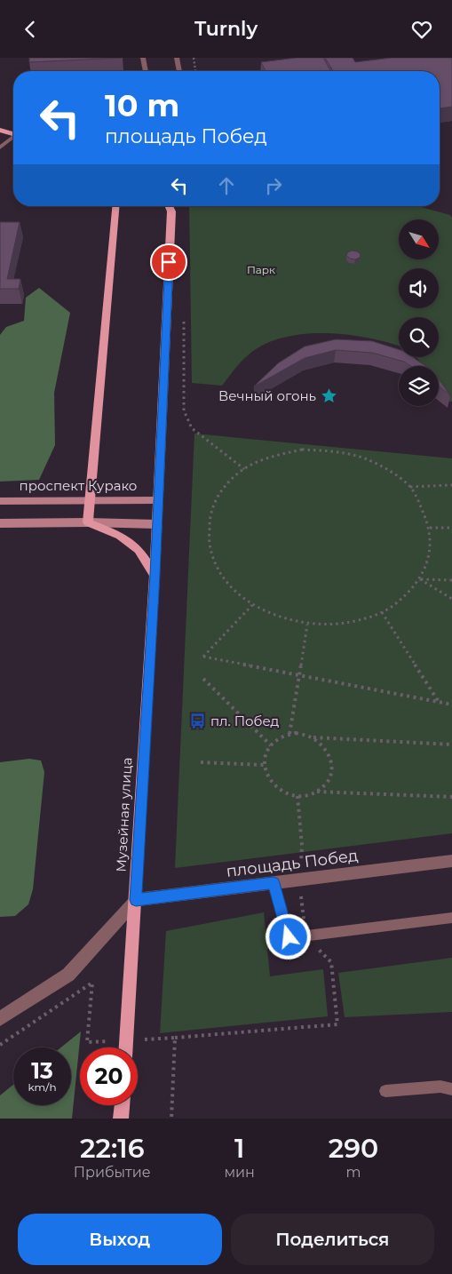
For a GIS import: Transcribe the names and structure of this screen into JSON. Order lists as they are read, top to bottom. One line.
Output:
{"streets":{"main road":["проспект Курако","Музейная улица"],"street":["площадь Побед"]},"crossings":[["проспект Курако","Музейная улица"],["Музейная улица","площадь Побед"]],"parks":["Парк"],"places":{"place":["Вечный огонь"],"bus stop":["пл. Побед"]},"north":"bottom right","page":{"header":"Turnly","turn":["10 m","площадь Побед"],"speed":"13 km/h","limit":"20","eta":["22:16","Прибытие","1","мин","290","m"],"buttons":["Выход","Поделиться"]}}
